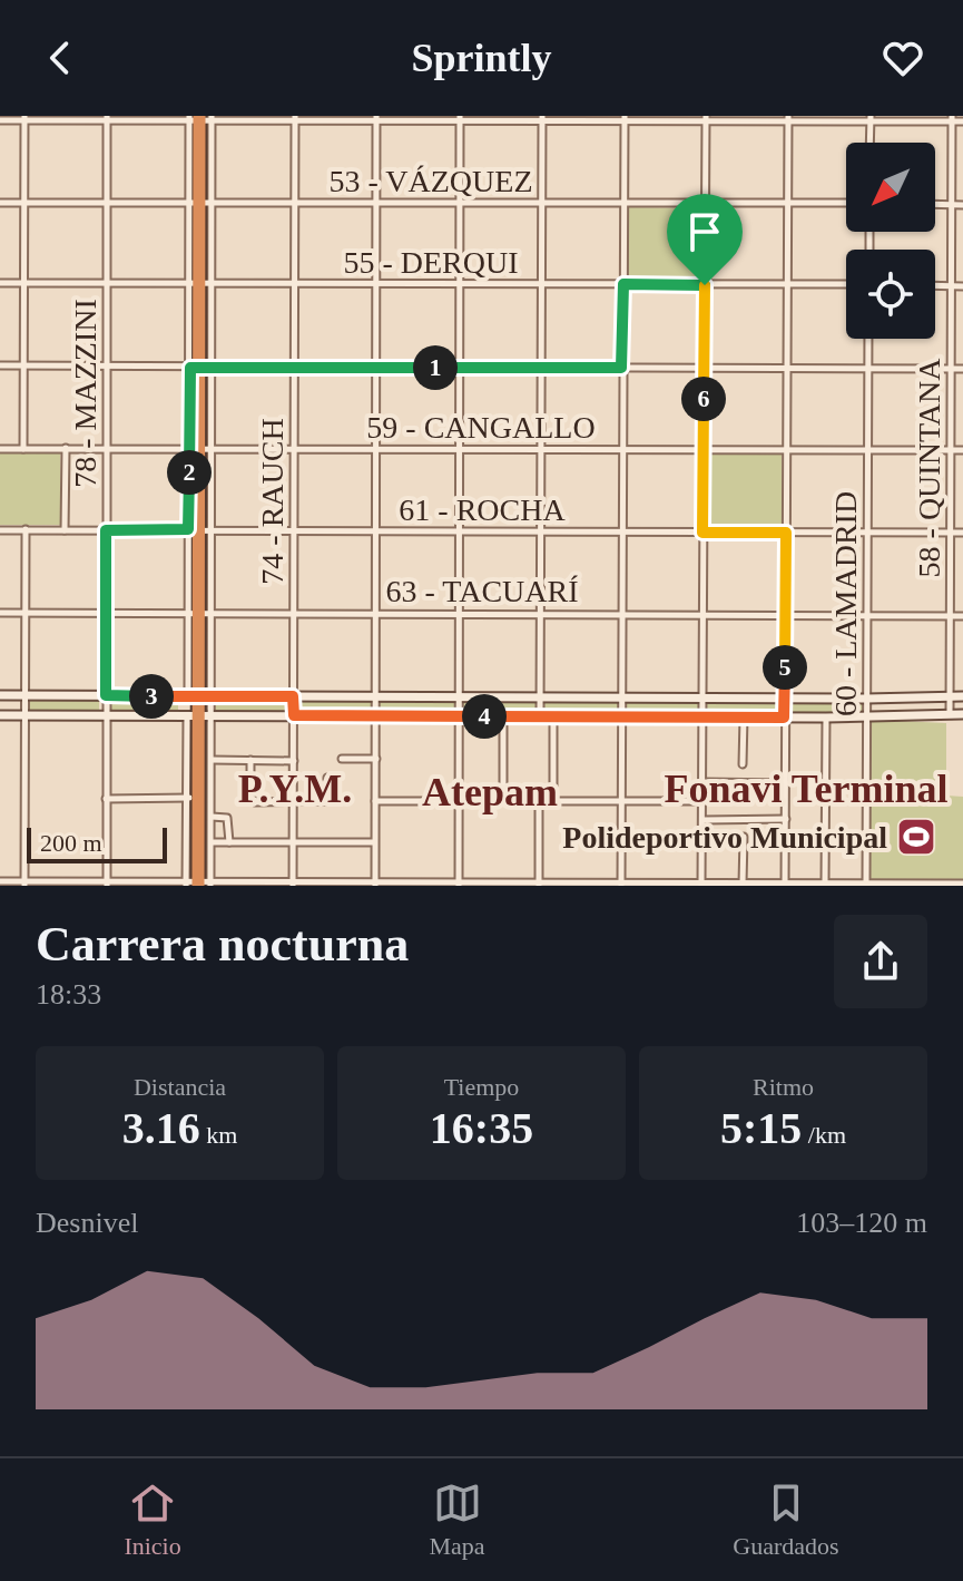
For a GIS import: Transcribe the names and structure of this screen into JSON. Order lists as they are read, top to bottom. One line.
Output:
{"streets":{"street":["53 - VÁZQUEZ","55 - DERQUI","78 - MAZZINI","59 - CANGALLO","58 - QUINTANA","74 - RAUCH","61 - ROCHA","63 - TACUARÍ","60 - LAMADRID"]},"crossings":[["53 - VÁZQUEZ","78 - MAZZINI"],["53 - VÁZQUEZ","74 - RAUCH"],["55 - DERQUI","78 - MAZZINI"],["55 - DERQUI","74 - RAUCH"],["78 - MAZZINI","59 - CANGALLO"],["78 - MAZZINI","61 - ROCHA"],["78 - MAZZINI","63 - TACUARÍ"],["59 - CANGALLO","58 - QUINTANA"],["59 - CANGALLO","74 - RAUCH"],["59 - CANGALLO","60 - LAMADRID"],["58 - QUINTANA","61 - ROCHA"],["58 - QUINTANA","63 - TACUARÍ"],["74 - RAUCH","61 - ROCHA"],["74 - RAUCH","63 - TACUARÍ"],["61 - ROCHA","60 - LAMADRID"],["63 - TACUARÍ","60 - LAMADRID"]],"districts":["P.Y.M.","Fonavi Terminal","Atepam"],"places":{"sports":["Polideportivo Municipal"]},"scale_bar":"200 m","north":"bottom left","page":{"header":"Sprintly","pins":["1","6","2","5","3","4"],"scale":"200 m","heading":["Carrera nocturna","18:33"],"stats":[["Distancia","3.16 km"],["Tiempo","16:35"],["Ritmo","5:15 /km"]],"chart":["Desnivel","103–120 m"],"tabs":["Inicio","Mapa","Guardados"]}}
